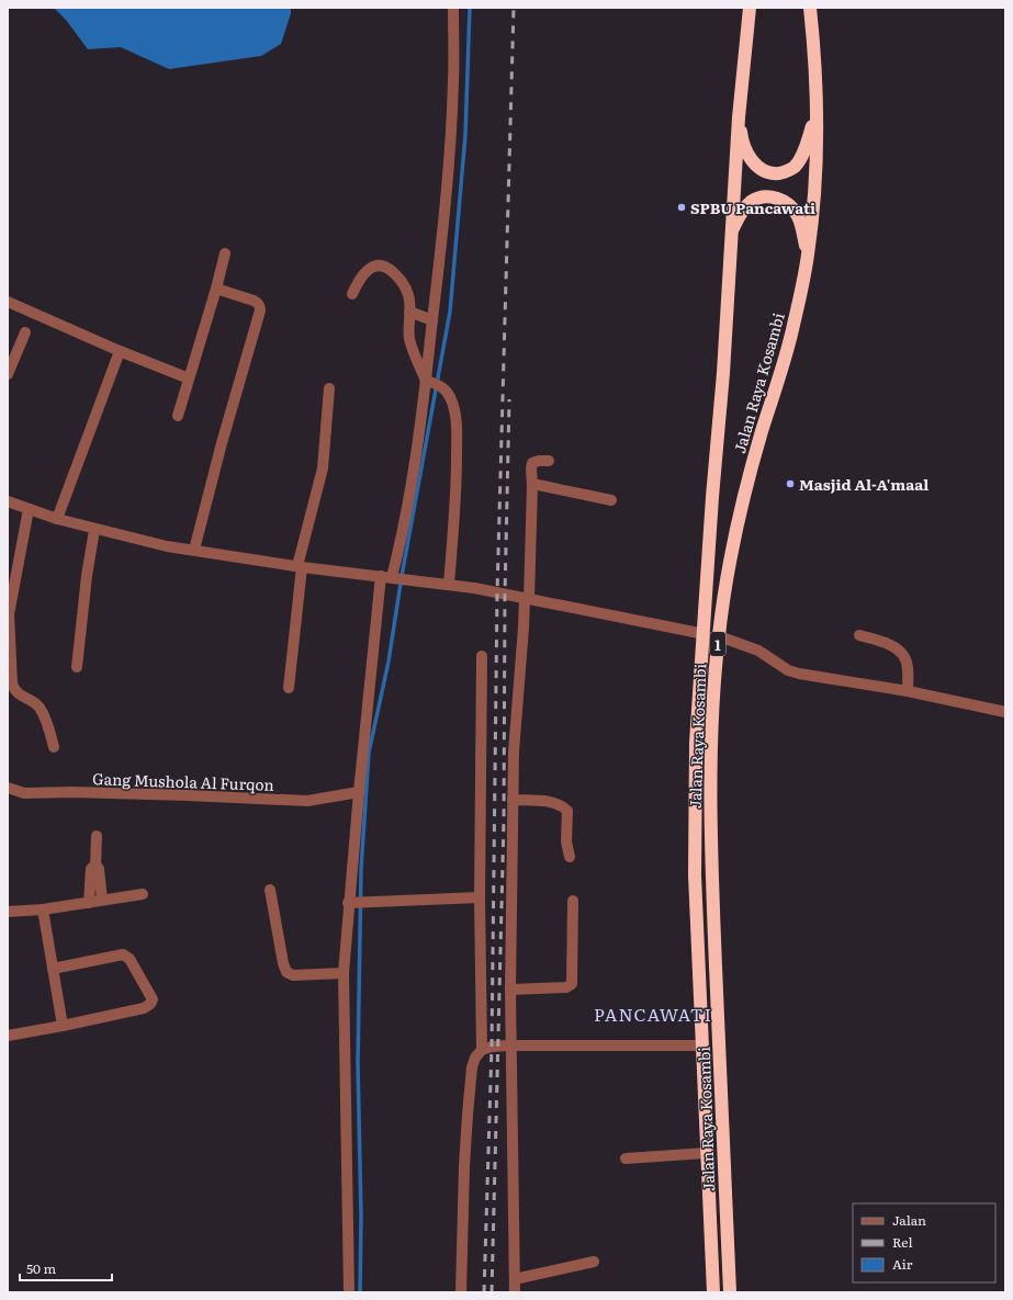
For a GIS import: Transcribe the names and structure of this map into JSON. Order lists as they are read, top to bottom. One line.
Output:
{"streets":{"highway":["Jalan Raya Kosambi","1"],"street":["Gang Mushola Al Furqon"]},"districts":["PANCAWATI"],"places":["SPBU Pancawati","Masjid Al-A'maal"],"legend":["Jalan","Rel","Air"],"scale_bar":"50 m"}
